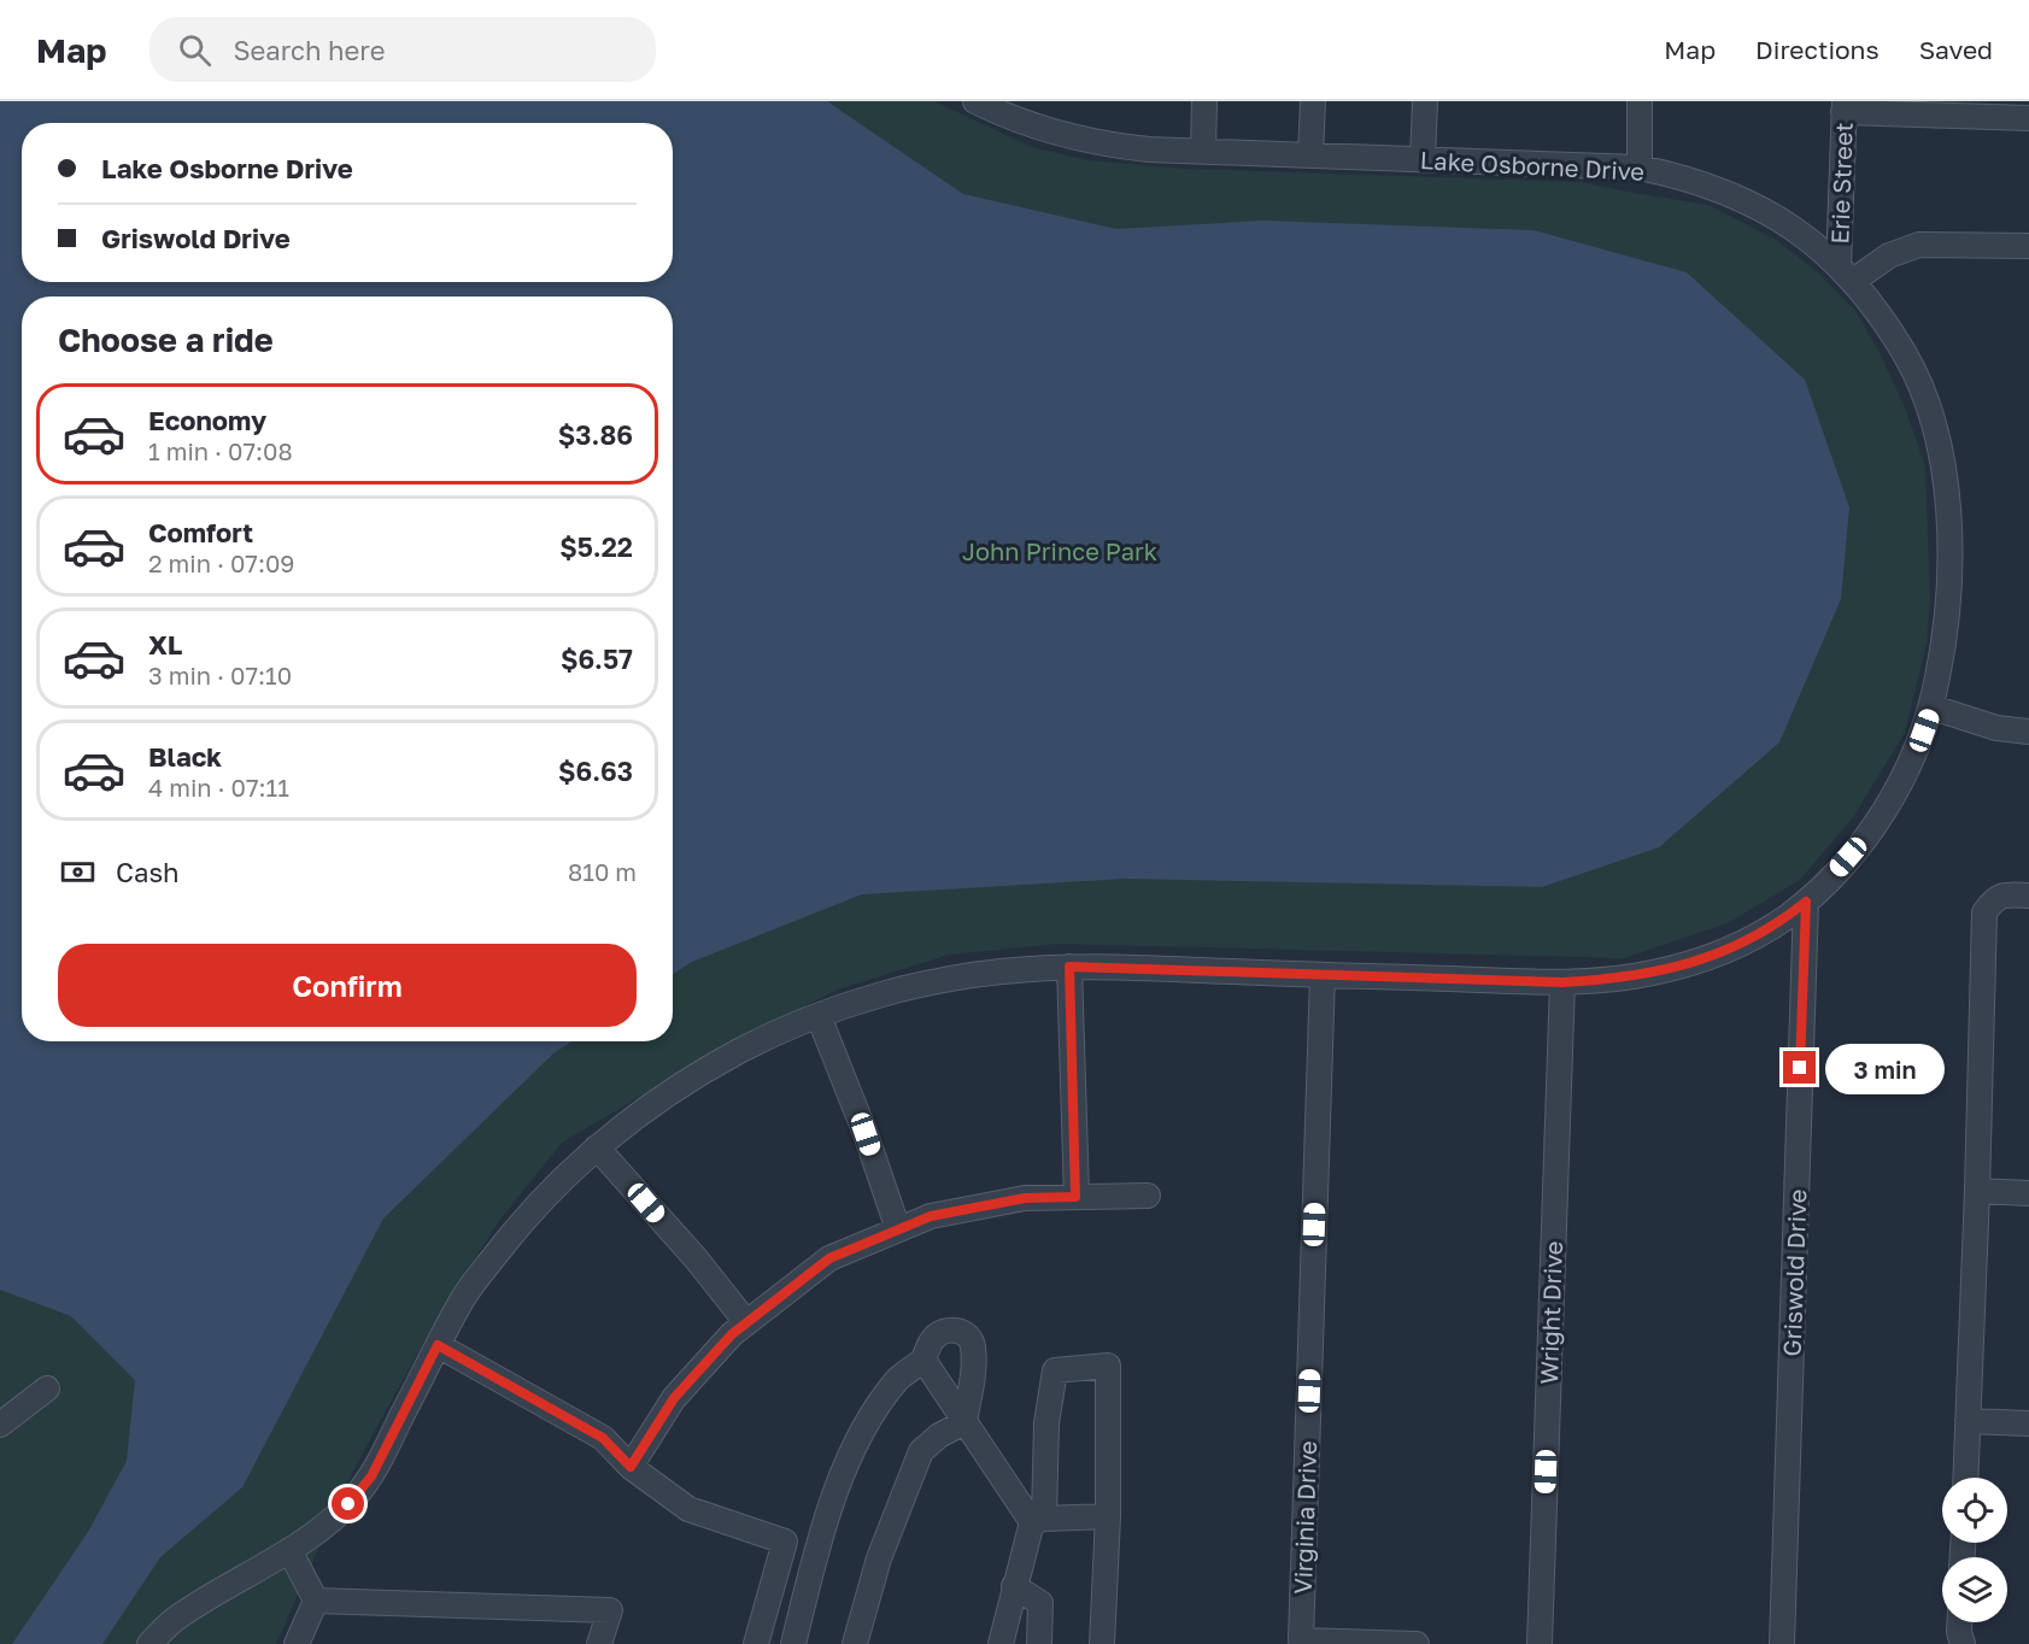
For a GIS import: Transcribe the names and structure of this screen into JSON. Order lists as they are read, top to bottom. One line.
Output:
{"streets":{"street":["Lake Osborne Drive","Erie Street","Griswold Drive","Wright Drive","Virginia Drive"]},"crossings":[["Lake Osborne Drive","Erie Street"],["Lake Osborne Drive","Griswold Drive"],["Lake Osborne Drive","Wright Drive"],["Lake Osborne Drive","Virginia Drive"]],"parks":["John Prince Park"],"page":{"header":"Map","search":"Search here","nav":["Map","Directions","Saved"],"banner":["Lake Osborne Drive","Griswold Drive"],"heading":"Choose a ride","list":[{"name":"Economy","note":"1 min · 07:08","value":"$3.86"},{"name":"Comfort","note":"2 min · 07:09","value":"$5.22"},{"name":"XL","note":"3 min · 07:10","value":"$6.57"},{"name":"Black","note":"4 min · 07:11","value":"$6.63"}],"pay":["Cash","810 m"],"buttons":"Confirm","bubble":"3 min"}}
